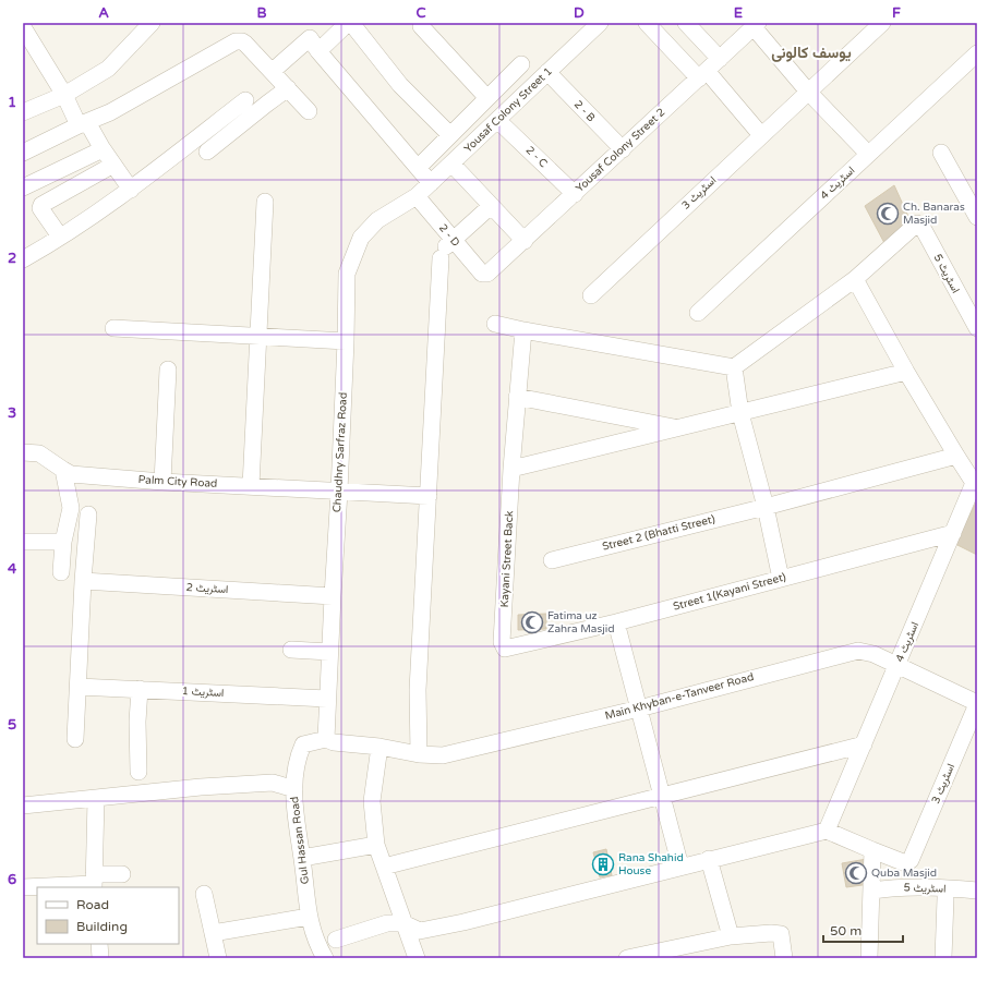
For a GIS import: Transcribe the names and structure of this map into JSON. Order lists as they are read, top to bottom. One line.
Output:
{"streets":{"street":["Yousaf Colony Street 1","2 - B","Yousaf Colony Street 2","2 - C","اسٹریٹ 4","اسٹریٹ 3","2 - D","اسٹریٹ 5","Chaudhry Sarfraz Road","Palm City Road","Street 2 (Bhatti Street)","Kayani Street Back","اسٹریٹ 2","Street 1(Kayani Street)","اسٹریٹ 1","Main Khyban-e-Tanveer Road","Gul Hassan Road"]},"crossings":[["Yousaf Colony Street 1","2 - B"],["Yousaf Colony Street 1","2 - C"],["Yousaf Colony Street 1","2 - D"],["Yousaf Colony Street 1","Chaudhry Sarfraz Road"],["2 - B","Yousaf Colony Street 2"],["Yousaf Colony Street 2","2 - C"],["Yousaf Colony Street 2","2 - D"],["اسٹریٹ 4","Street 2 (Bhatti Street)"],["اسٹریٹ 4","Street 1(Kayani Street)"],["اسٹریٹ 4","Main Khyban-e-Tanveer Road"],["اسٹریٹ 3","Main Khyban-e-Tanveer Road"],["2 - D","Chaudhry Sarfraz Road"],["Chaudhry Sarfraz Road","Palm City Road"],["Chaudhry Sarfraz Road","اسٹریٹ 2"],["Chaudhry Sarfraz Road","اسٹریٹ 1"],["Chaudhry Sarfraz Road","Main Khyban-e-Tanveer Road"],["Chaudhry Sarfraz Road","Gul Hassan Road"],["Kayani Street Back","Street 1(Kayani Street)"],["Main Khyban-e-Tanveer Road","Gul Hassan Road"]],"districts":["یوسف کالونی"],"places":{"mosque":["Ch. Banaras Masjid","Fatima uz Zahra Masjid","Quba Masjid"],"building":["Rana Shahid House"]},"legend":["Road","Building"],"scale_bar":"50 m","grid":{"columns":["A","B","C","D","E","F"],"rows":["1","2","3","4","5","6"]}}
